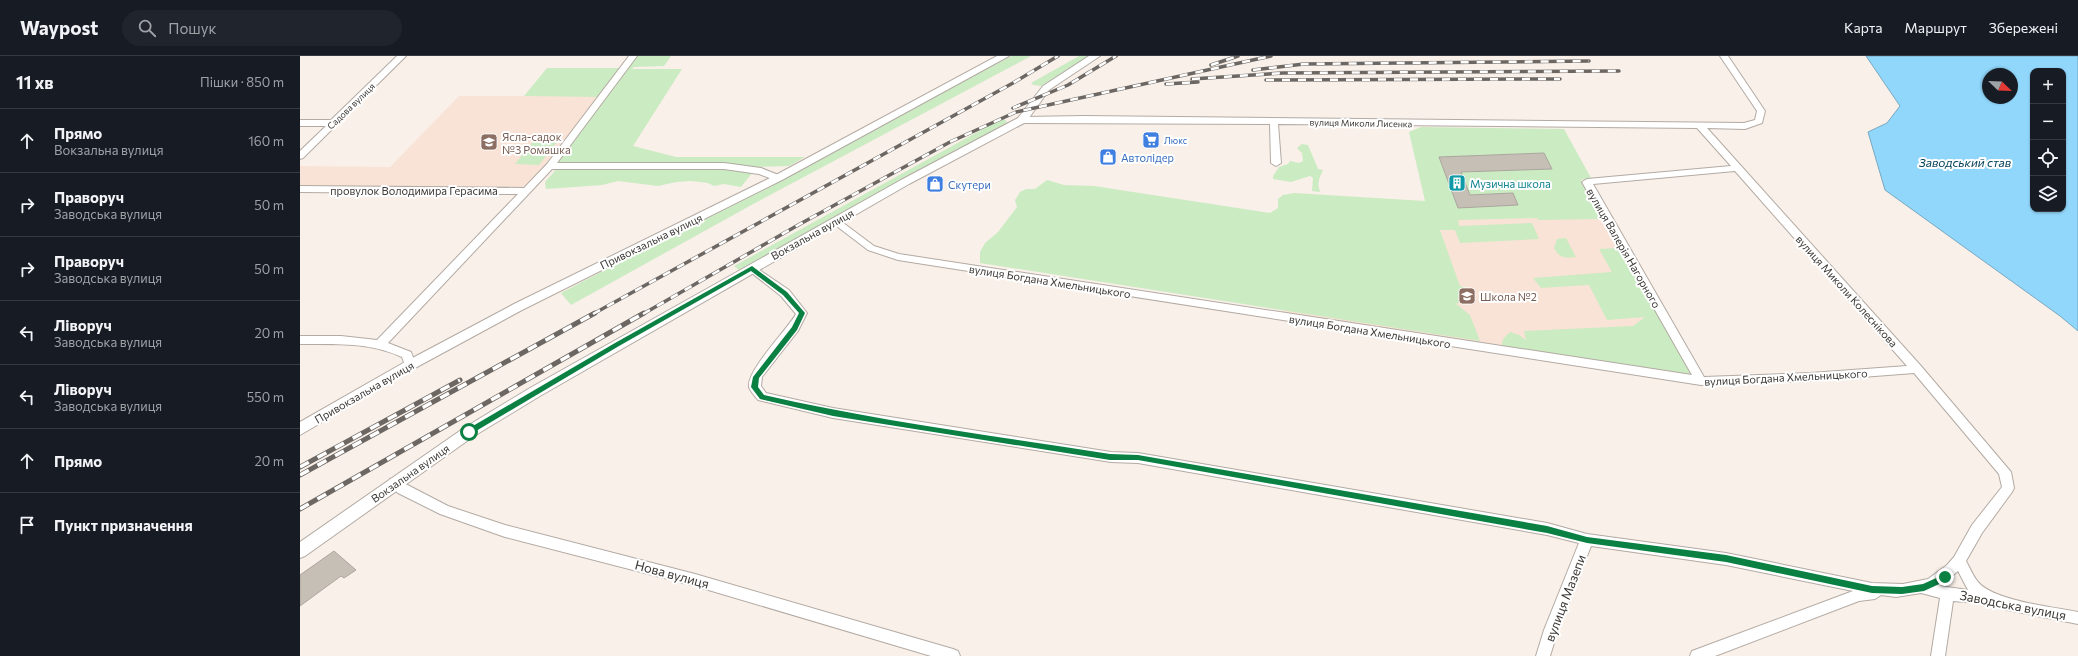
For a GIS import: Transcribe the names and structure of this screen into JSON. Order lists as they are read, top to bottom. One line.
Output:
{"streets":{"street":["Садова вулиця","вулиця Миколи Лисенка","провулок Володимира Герасима","Вокзальна вулиця","Привокзальна вулиця","вулиця Валерія Нагорного","вулиця Богдана Хмельницького","вулиця Миколи Колеснікова","Нова вулиця","вулиця Мазепи","Заводська вулиця"]},"crossings":[["вулиця Миколи Лисенка","Вокзальна вулиця"],["вулиця Миколи Лисенка","вулиця Миколи Колеснікова"],["Вокзальна вулиця","вулиця Богдана Хмельницького"],["Вокзальна вулиця","Нова вулиця"],["вулиця Валерія Нагорного","вулиця Богдана Хмельницького"],["вулиця Валерія Нагорного","вулиця Миколи Колеснікова"],["вулиця Богдана Хмельницького","вулиця Миколи Колеснікова"],["вулиця Миколи Колеснікова","Заводська вулиця"]],"water":["Заводський став"],"places":{"supermarket":["Люкс"],"school or university":["Ясла-садок №3 Ромашка","Школа №2"],"shop":["Автолідер","Скутери"],"building":["Музична школа"]},"north":"bottom right","page":{"header":"Waypost","search":"Пошук","nav":["Карта","Маршрут","Збережені"],"heading":["11 хв","Пішки · 850 m"],"map_buttons":["+","−"],"list":[["Прямо","Вокзальна вулиця","160 m"],["Праворуч","Заводська вулиця","50 m"],["Праворуч","Заводська вулиця","50 m"],["Ліворуч","Заводська вулиця","20 m"],["Ліворуч","Заводська вулиця","550 m"],["Прямо","20 m"],"Пункт призначення"]}}
